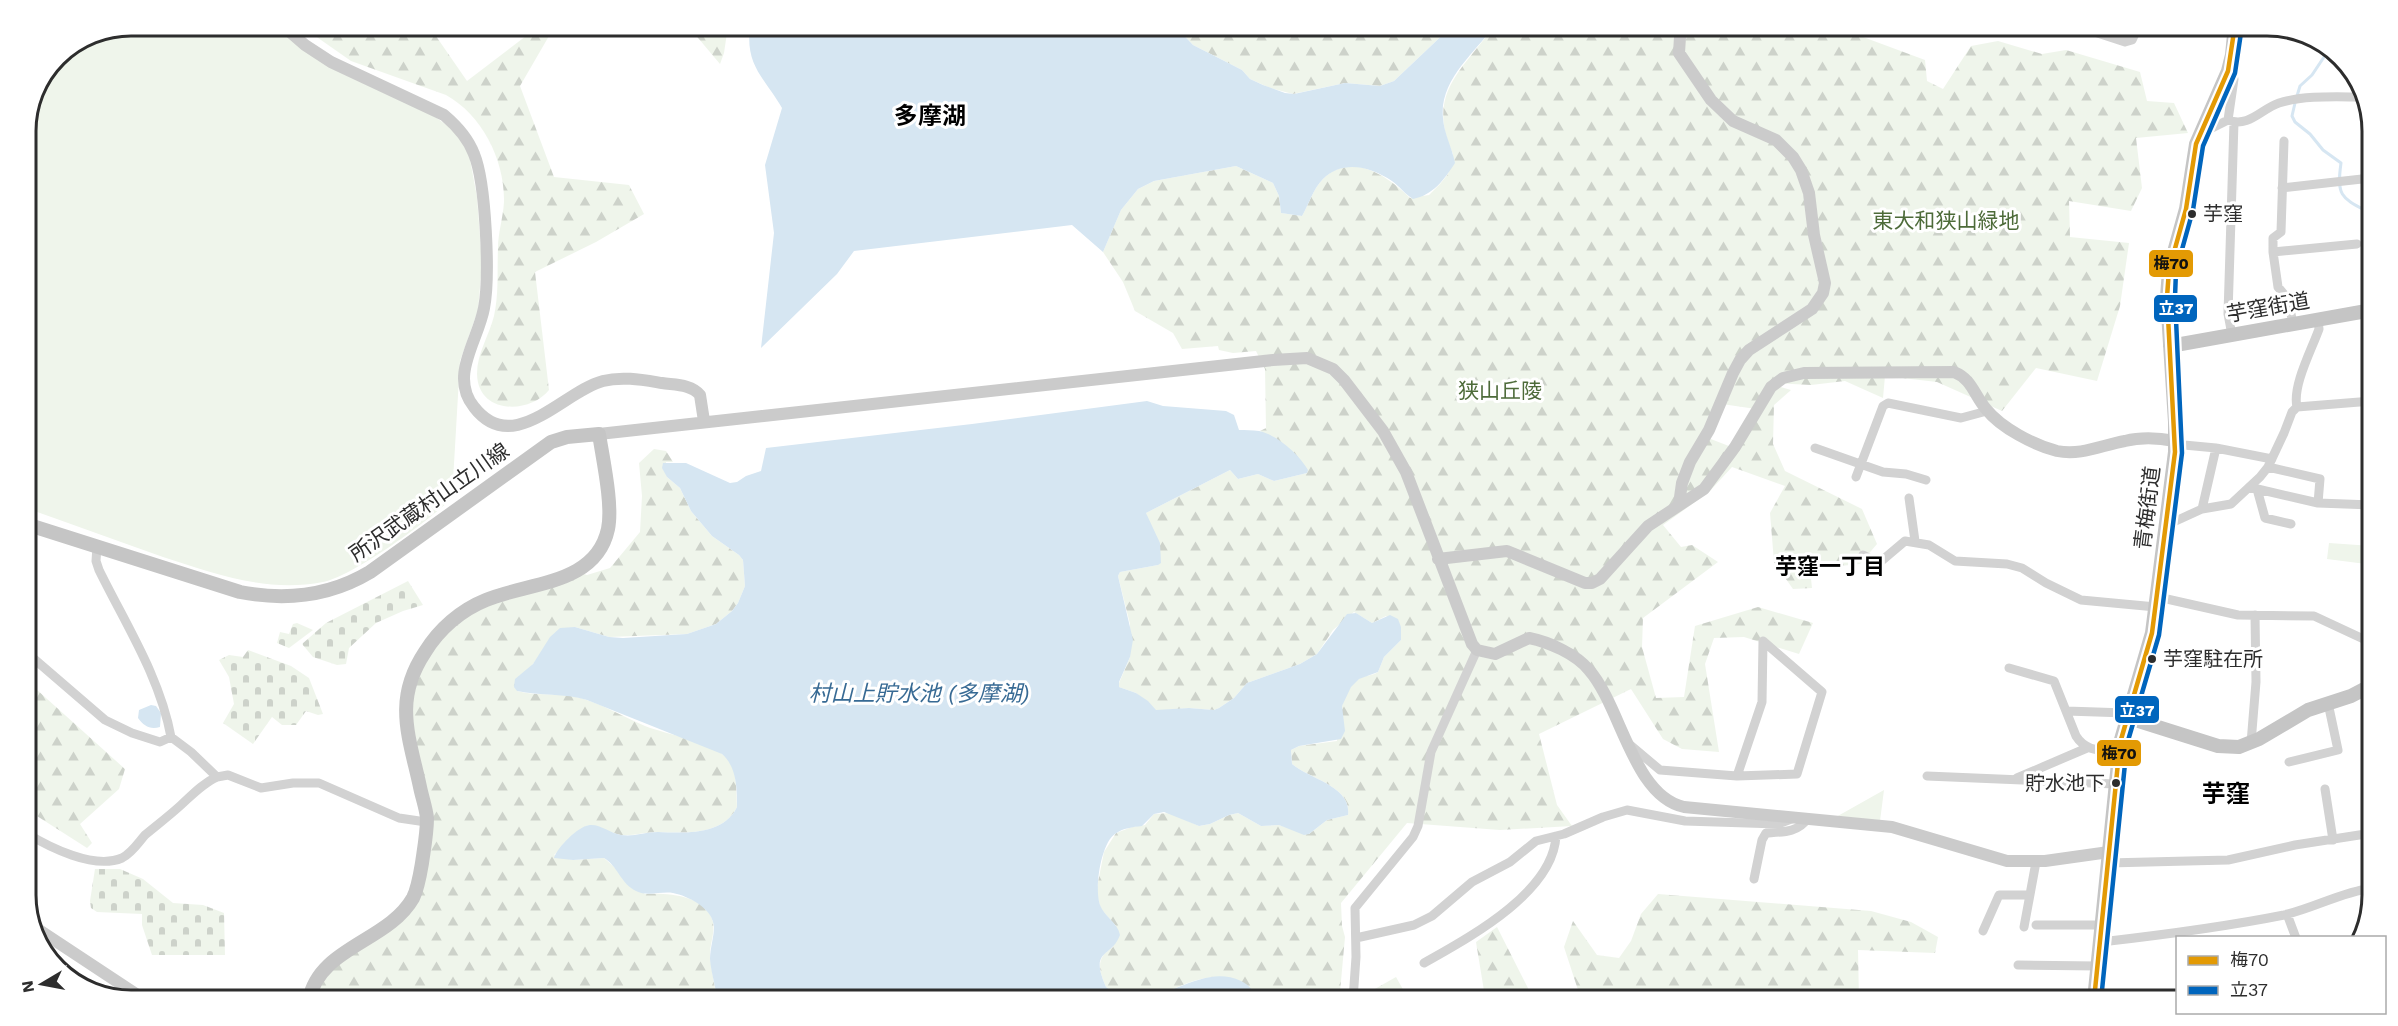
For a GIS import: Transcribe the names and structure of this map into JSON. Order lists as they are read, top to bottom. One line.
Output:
{"streets":{"main road":["芋窪街道","所沢武蔵村山立川線","青梅街道"]},"crossings":[["芋窪街道","青梅街道"]],"districts":["多摩湖","芋窪一丁目","芋窪"],"water":["村山上貯水池 (多摩湖)"],"parks":["東大和狭山緑地","狭山丘陵"],"places":["芋窪","芋窪駐在所","貯水池下"],"lines":["transit line 梅70","transit line 立37"],"legend":["梅70","立37"],"north":"left"}
